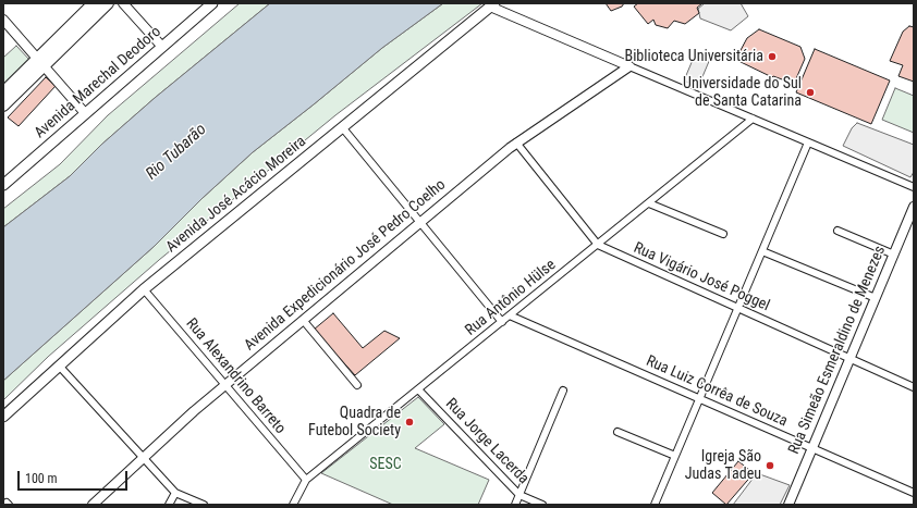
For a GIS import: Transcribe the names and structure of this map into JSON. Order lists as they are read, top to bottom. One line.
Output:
{"streets":{"main road":["Avenida Marechal Deodoro","Avenida José Acácio Moreira"],"street":["Avenida Expedicionário José Pedro Coelho","Rua Vigário José Poggel","Rua Antônio Hülse","Rua Simeão Esmeraldino de Menezes","Rua Alexandrino Barreto","Rua Luiz Corrêa de Souza","Rua Jorge Lacerda"]},"crossings":[["Avenida José Acácio Moreira","Rua Alexandrino Barreto"],["Avenida Expedicionário José Pedro Coelho","Rua Vigário José Poggel"],["Avenida Expedicionário José Pedro Coelho","Rua Alexandrino Barreto"],["Rua Vigário José Poggel","Rua Antônio Hülse"],["Rua Vigário José Poggel","Rua Simeão Esmeraldino de Menezes"],["Rua Antônio Hülse","Rua Alexandrino Barreto"],["Rua Antônio Hülse","Rua Luiz Corrêa de Souza"],["Rua Antônio Hülse","Rua Jorge Lacerda"],["Rua Simeão Esmeraldino de Menezes","Rua Luiz Corrêa de Souza"]],"water":["Rio Tubarão"],"parks":["SESC"],"places":["Biblioteca Universitária","Universidade do Sul de Santa Catarina","Quadra de Futebol Society","Igreja São Judas Tadeu"],"scale_bar":"100 m"}
